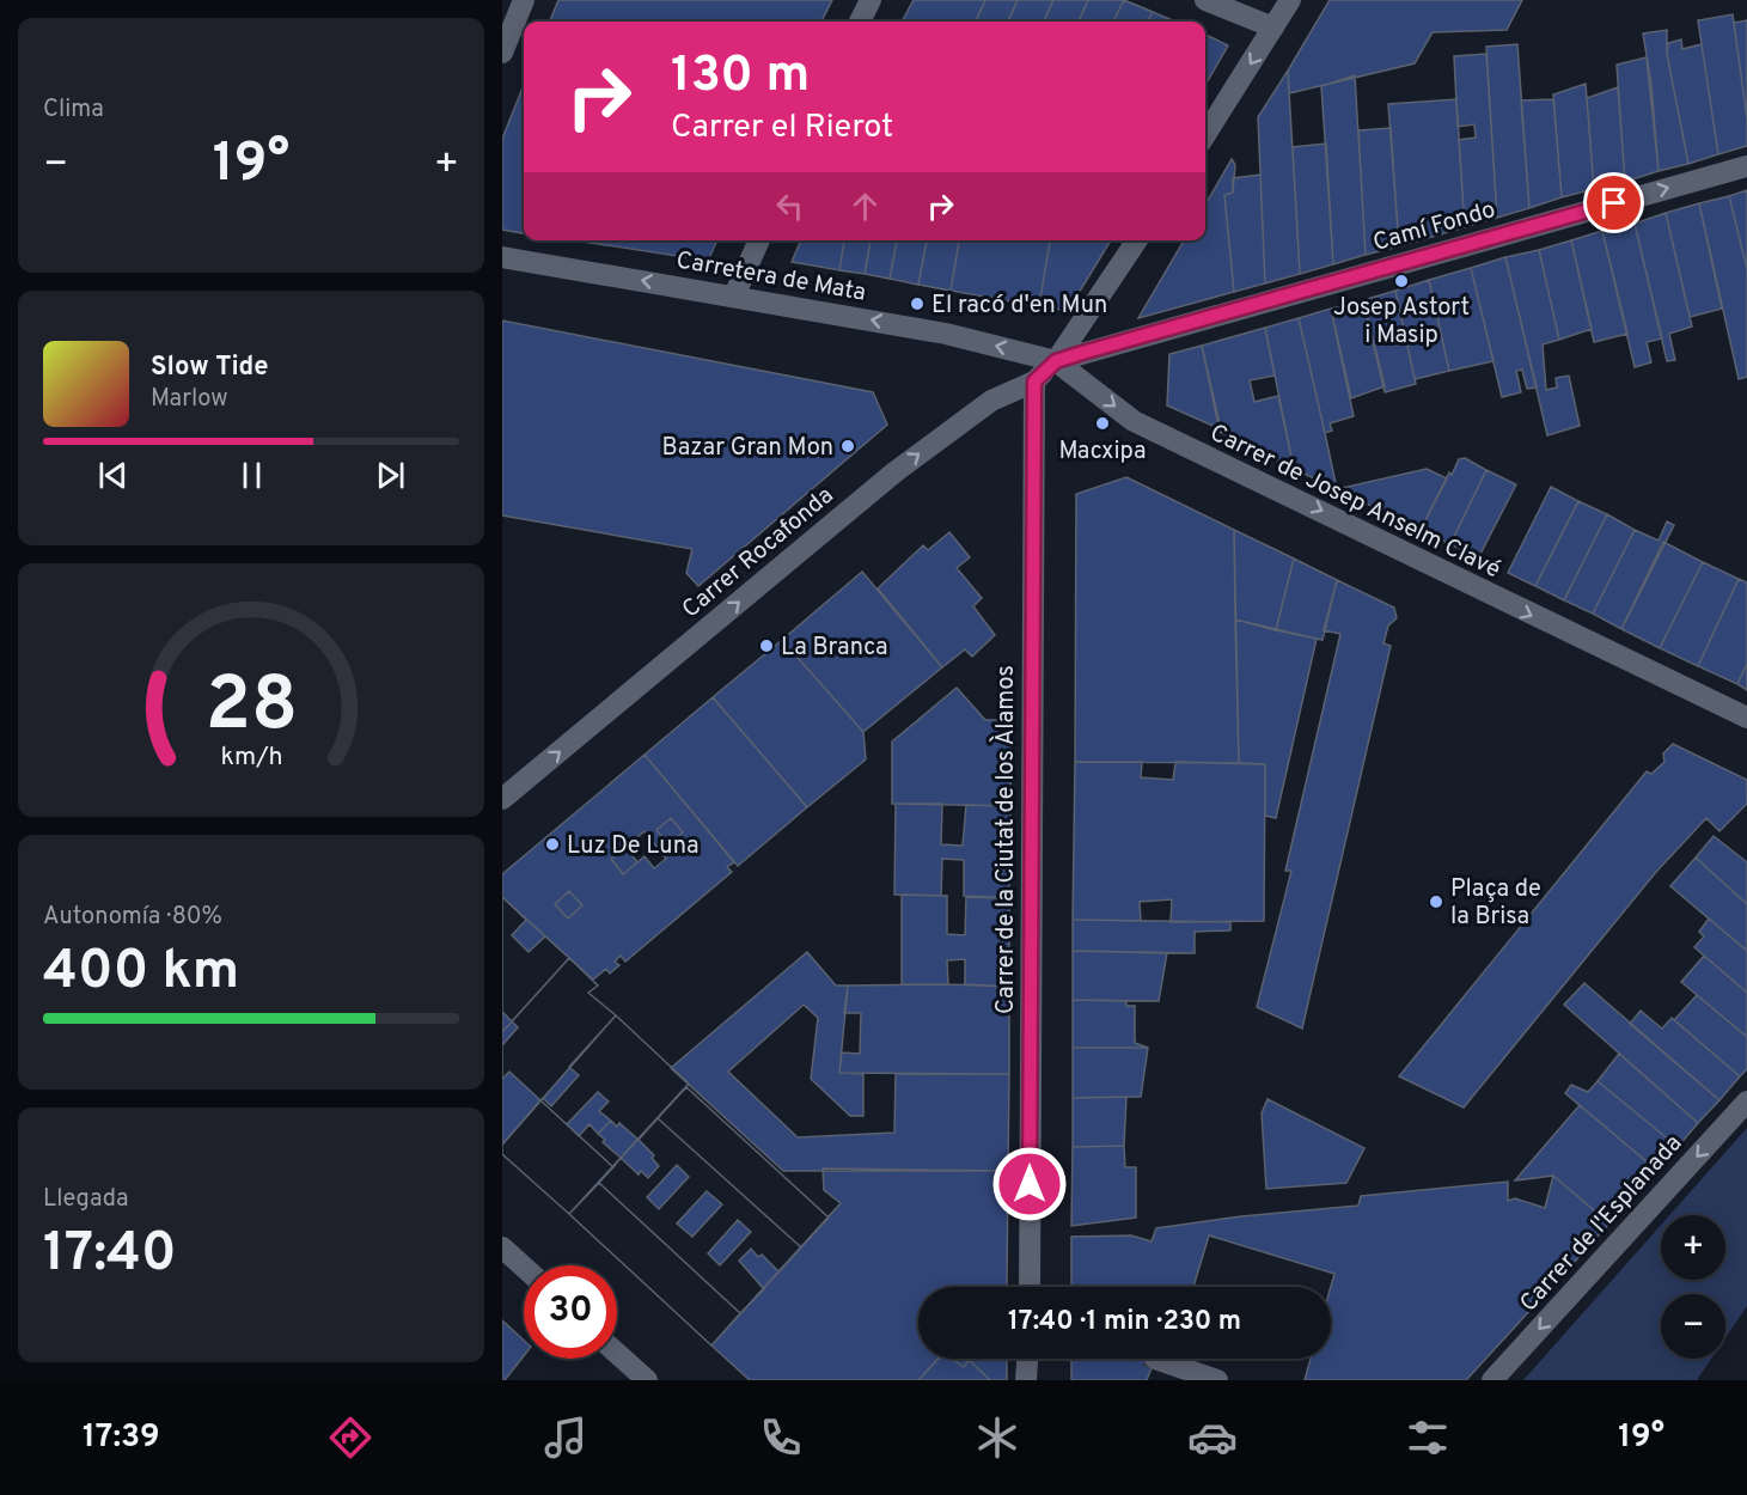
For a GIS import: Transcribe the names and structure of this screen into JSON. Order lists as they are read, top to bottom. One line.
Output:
{"streets":{"street":["Camí Fondo","Carretera de Mata","Carrer de Josep Anselm Clavé","Carrer Rocafonda","Carrer de la Ciutat de los Àlamos","Carrer de l'Esplanada"]},"crossings":[["Camí Fondo","Carrer de Josep Anselm Clavé"],["Camí Fondo","Carrer Rocafonda"],["Carretera de Mata","Carrer de Josep Anselm Clavé"],["Carrer de Josep Anselm Clavé","Carrer Rocafonda"],["Carrer Rocafonda","Carrer de la Ciutat de los Àlamos"]],"one_way":["Camí Fondo","Carretera de Mata","Carrer Rocafonda","Carrer de l'Esplanada"],"places":["Josep Astort i Masip","El racó d'en Mun","Macxipa","Bazar Gran Mon","La Branca","Luz De Luna","Plaça de la Brisa"],"page":{"tile":["Clima",["Autonomía · 80%","400 km"],["Llegada","17:40"]],"turn":["130 m","Carrer el Rierot"],"heat":["−","19°","+"],"song":["Slow Tide","Marlow"],"map_buttons":["+","−"],"limit":"30","trip":"17:40 · 1 min · 230 m","tabs":["17:39","19°"],"gauge":["28","km/h"]}}
